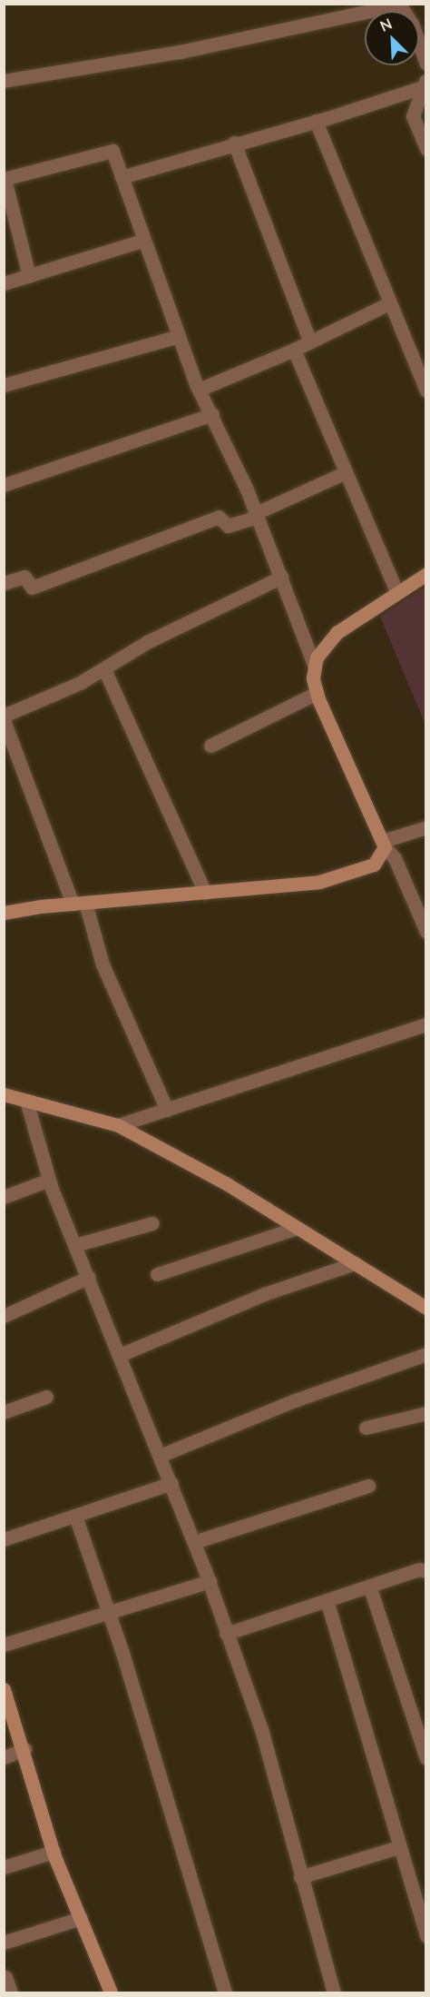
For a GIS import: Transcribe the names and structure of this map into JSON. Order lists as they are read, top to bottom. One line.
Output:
{"north":"top left"}
